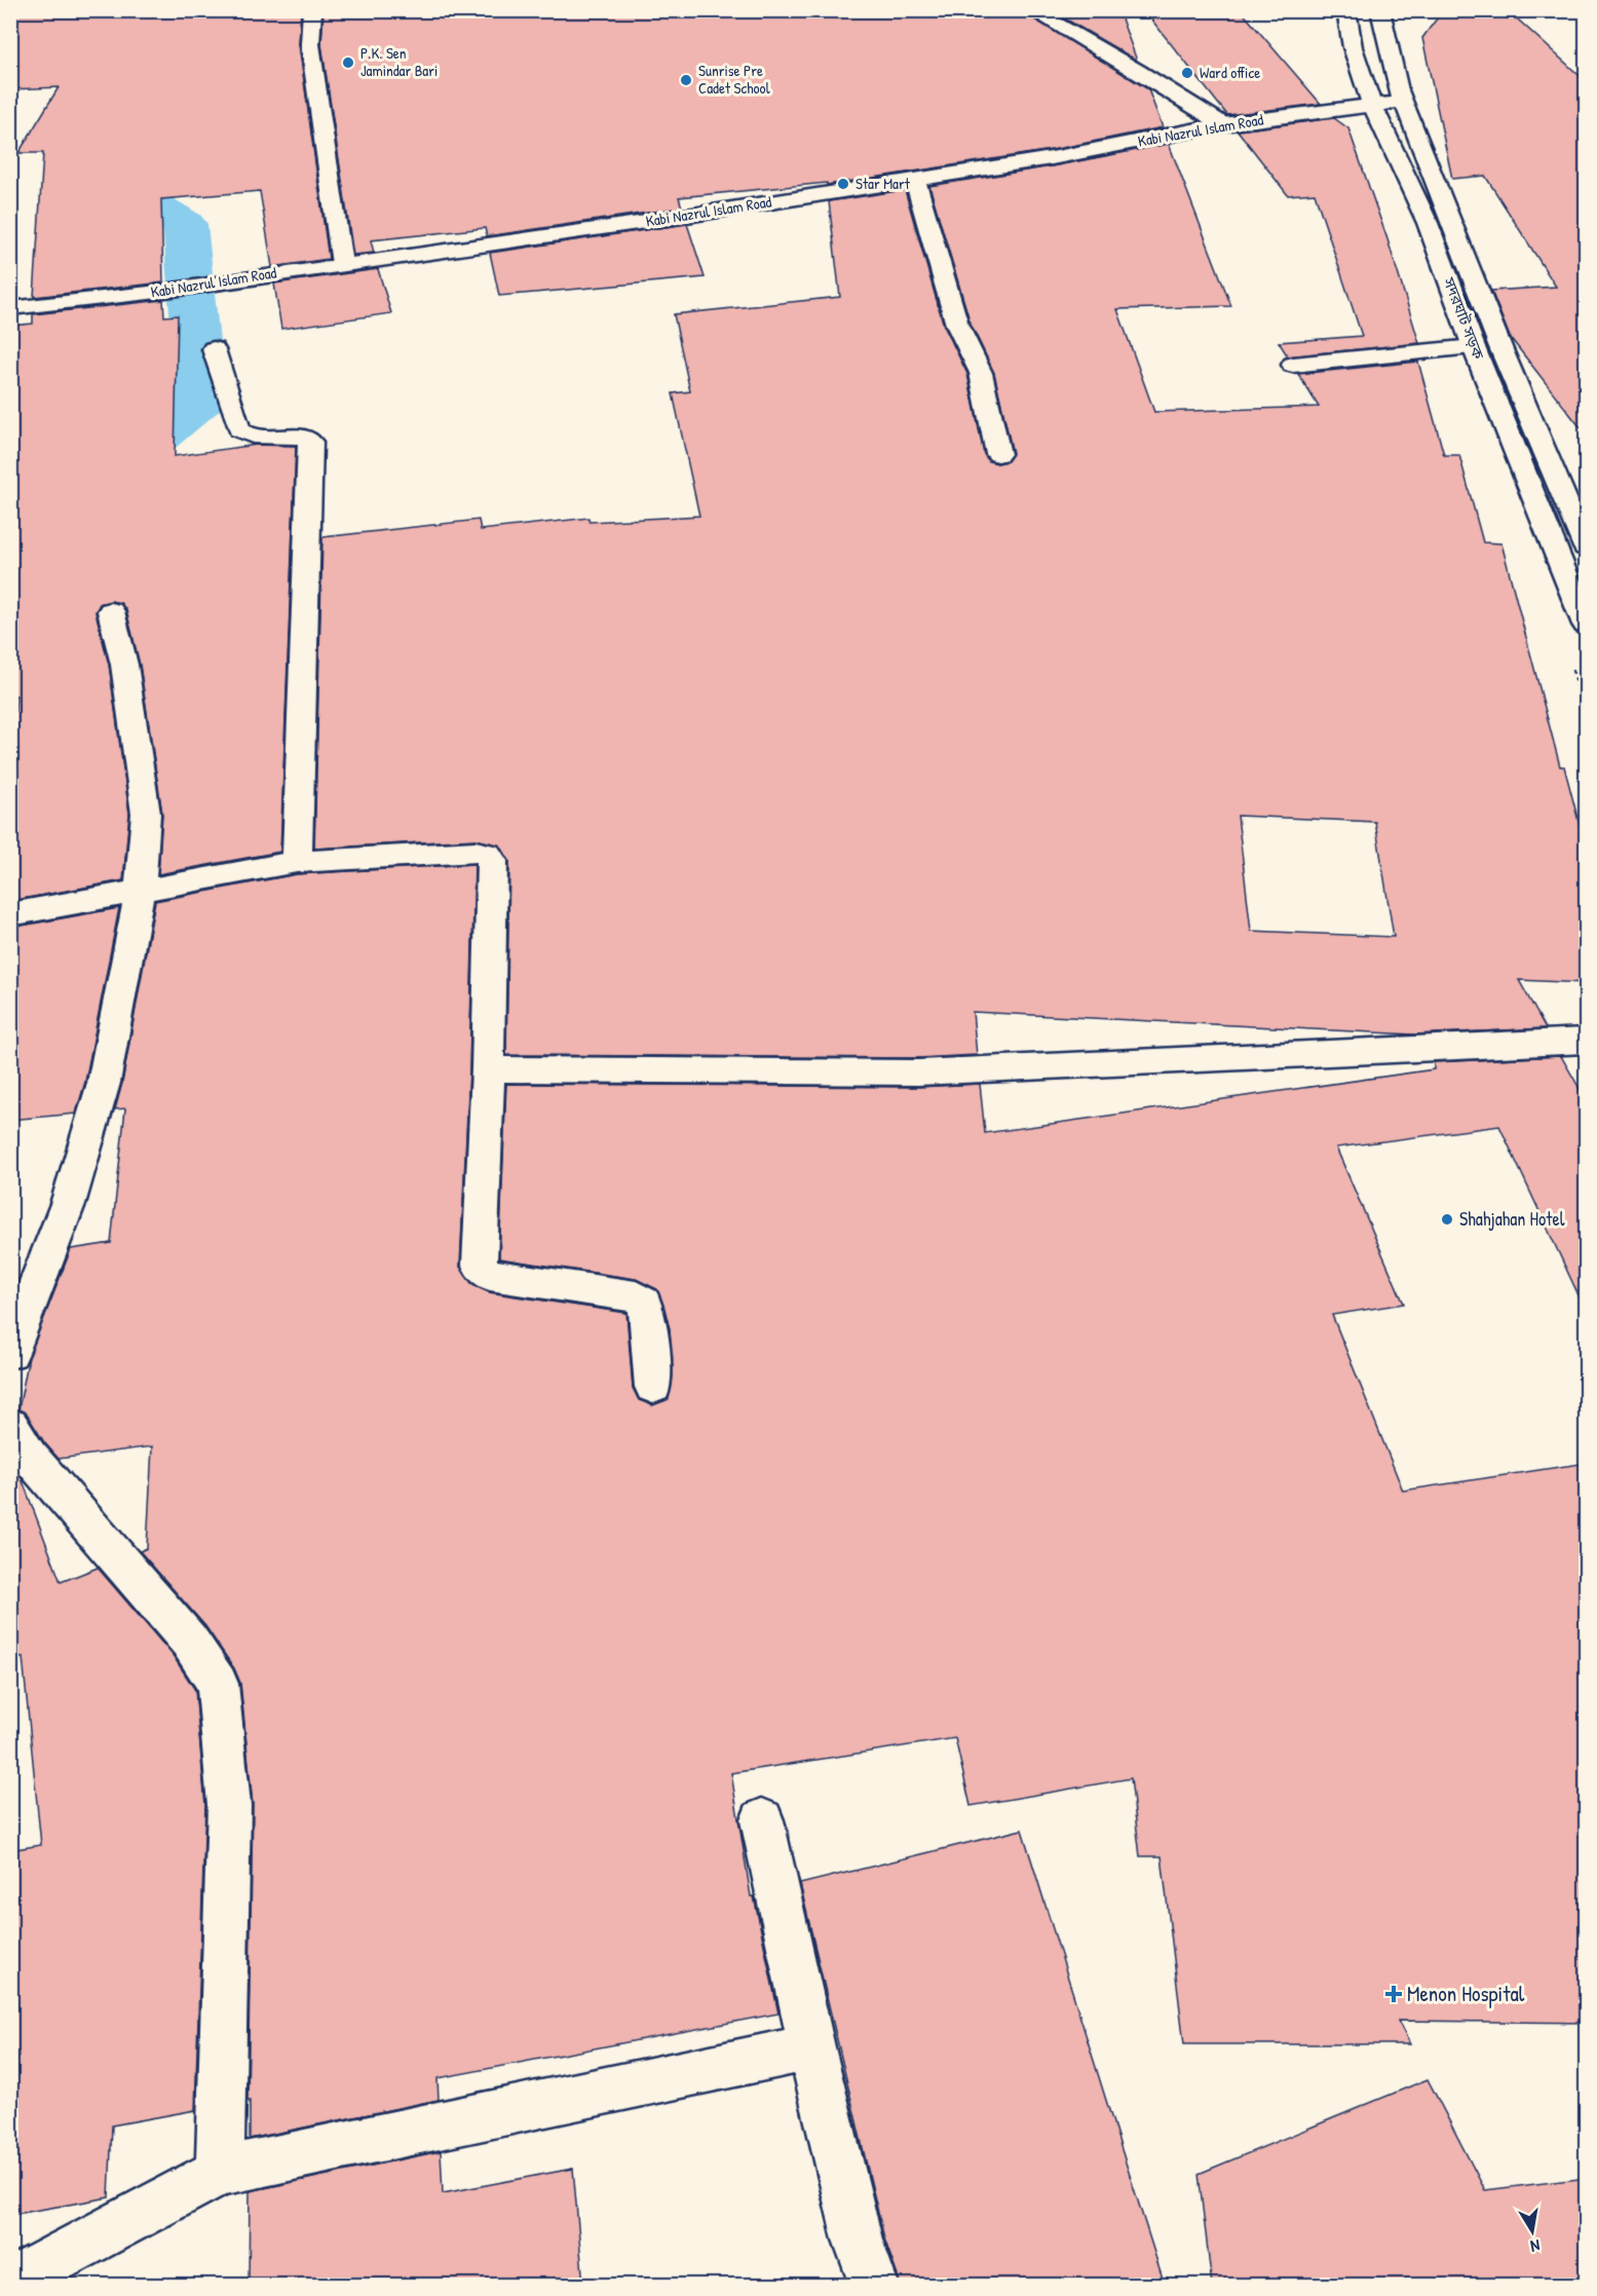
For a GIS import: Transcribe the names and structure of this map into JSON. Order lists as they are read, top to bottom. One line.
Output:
{"streets":{"street":["Kabi Nazrul Islam Road","সদরঘাট সড়ক"]},"crossings":[["Kabi Nazrul Islam Road","সদরঘাট সড়ক"]],"places":{"other":["P.K. Sen Jamindar Bari","Ward office","Sunrise Pre Cadet School","Star Mart","Shahjahan Hotel"],"health":["Menon Hospital"]},"north":"bottom"}
